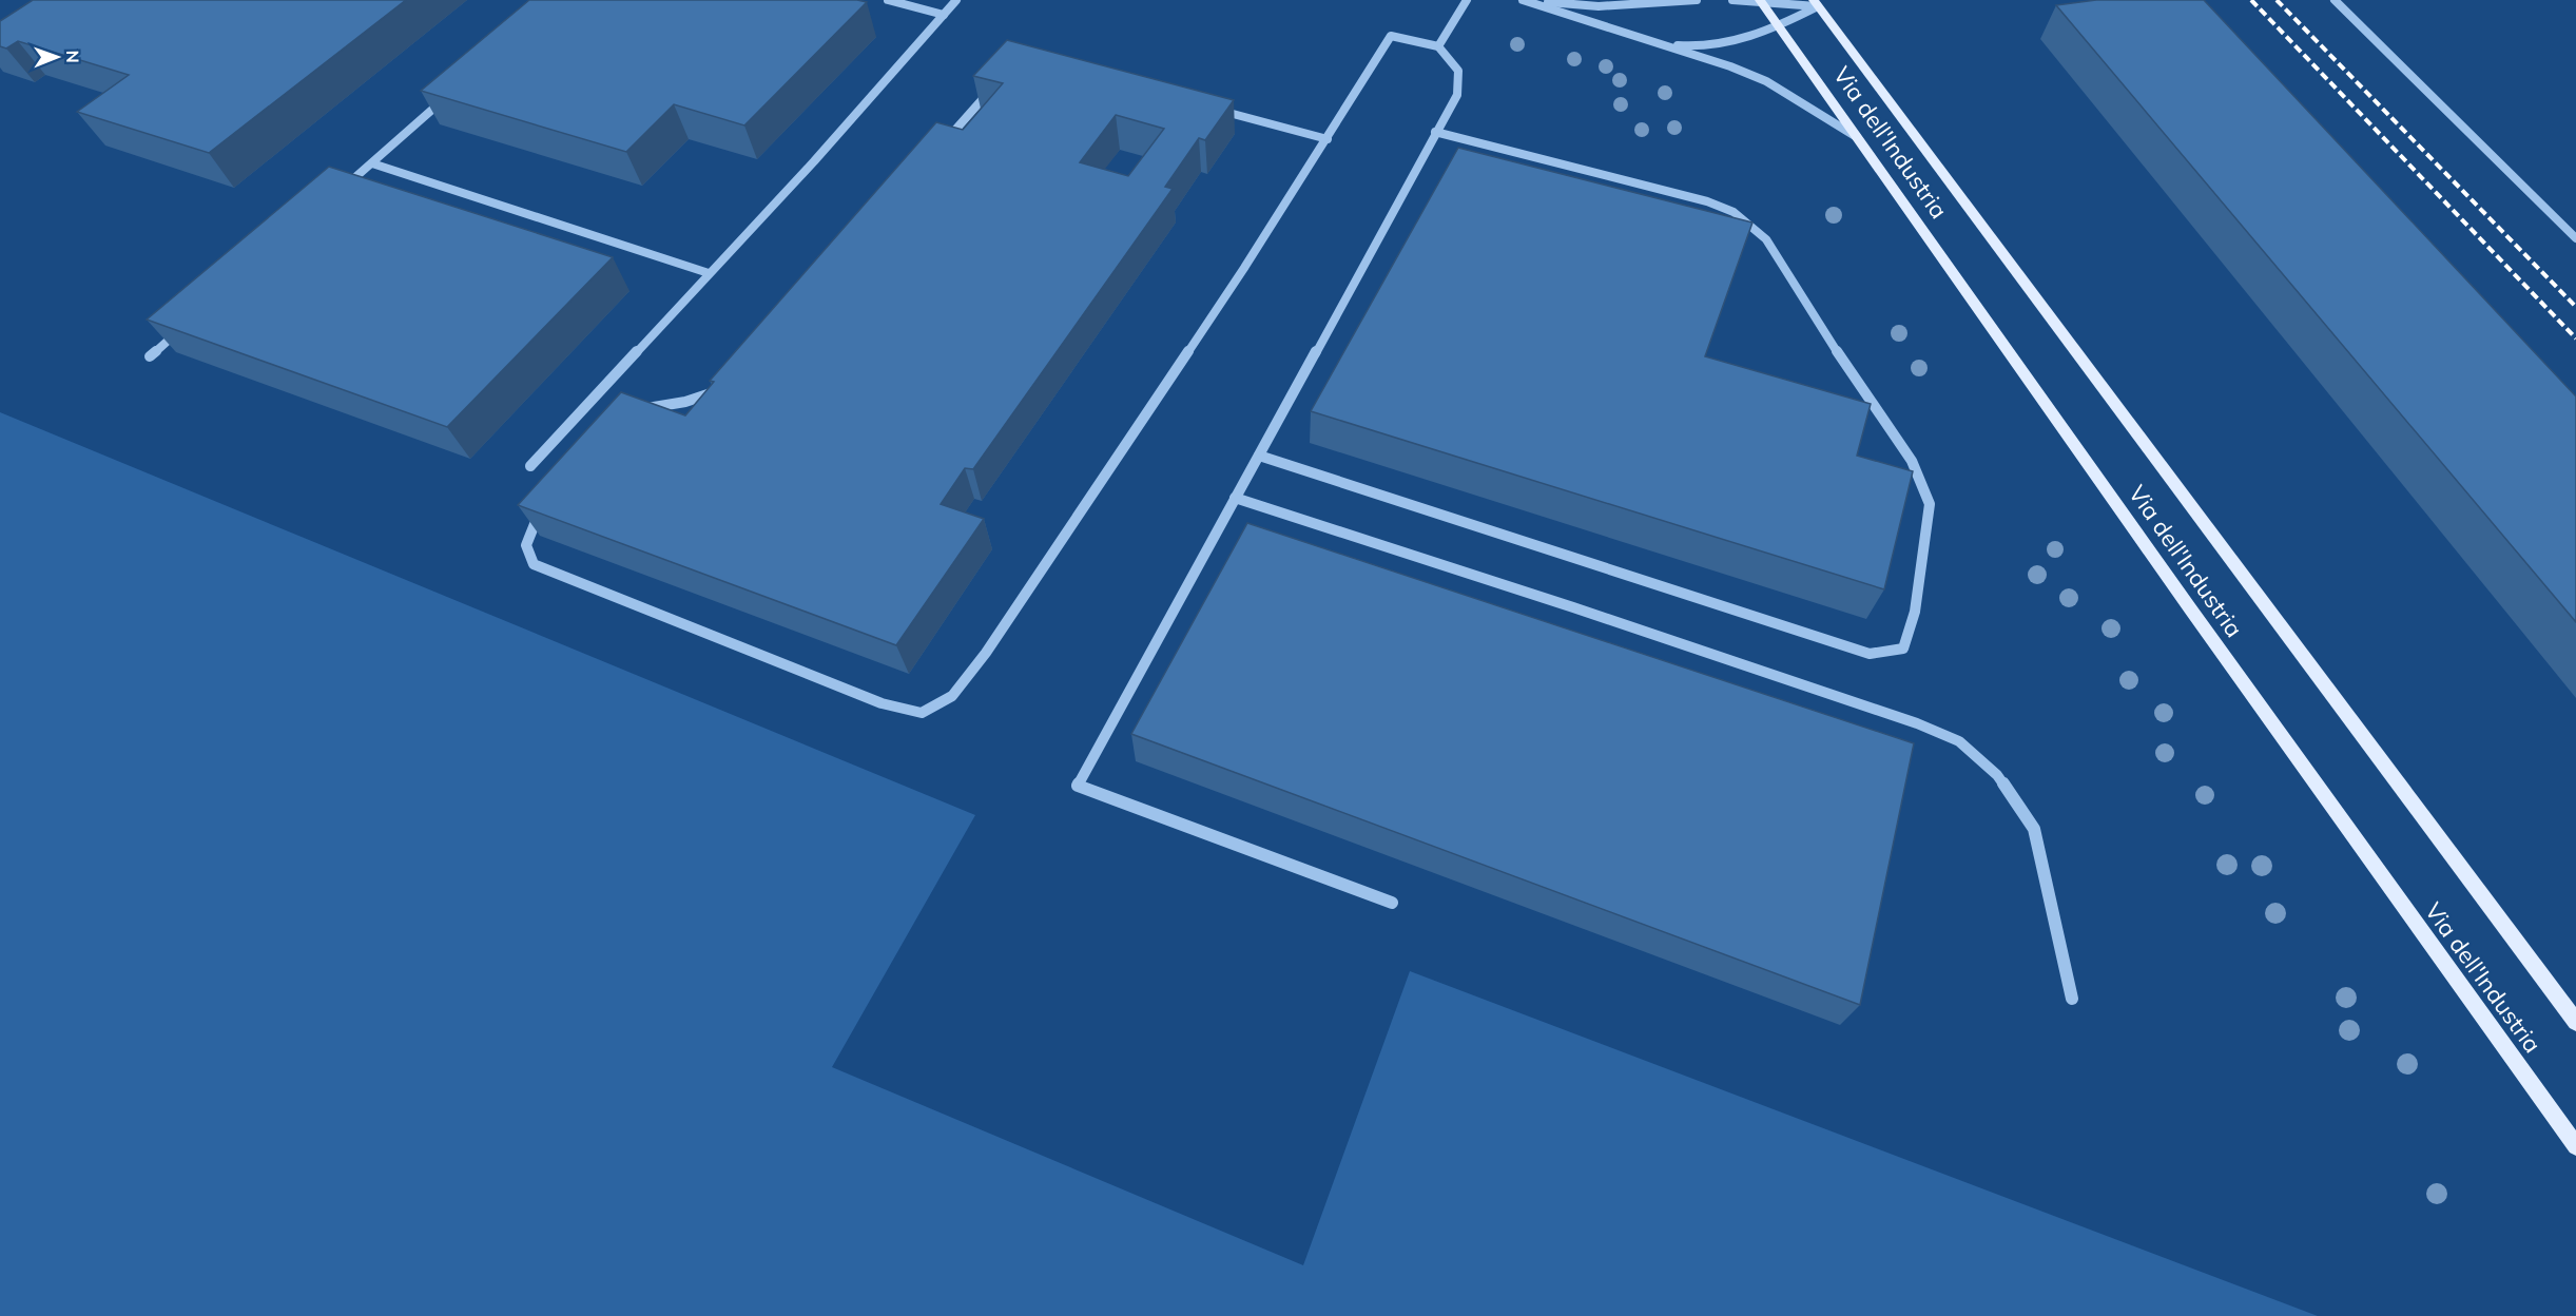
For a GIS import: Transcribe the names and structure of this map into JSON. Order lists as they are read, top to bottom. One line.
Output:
{"streets":{"main road":["Via dell'Industria"]},"north":"right"}
